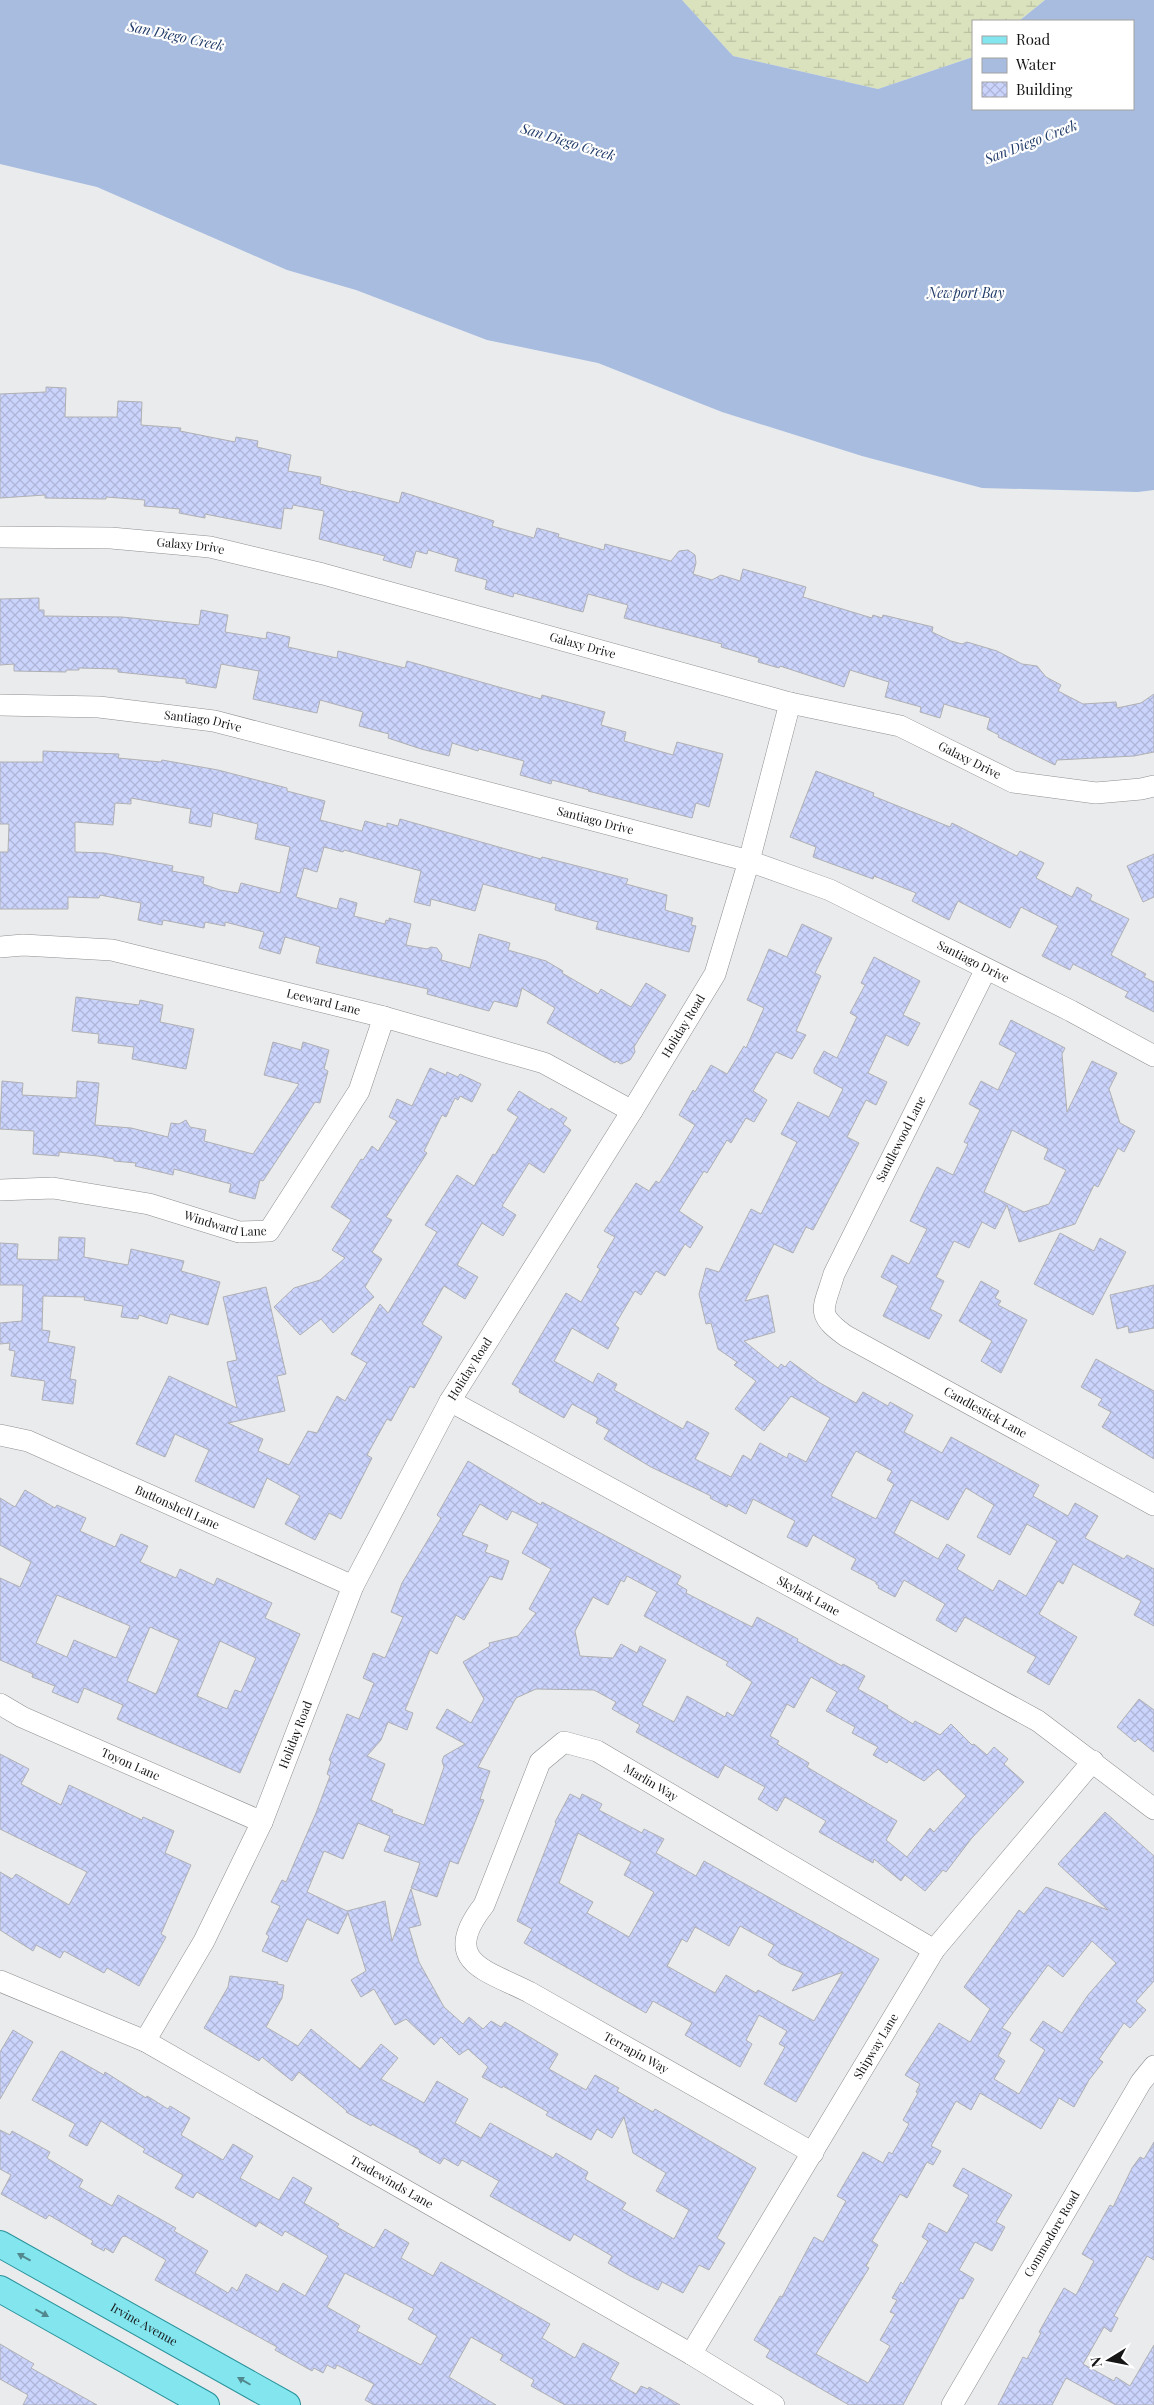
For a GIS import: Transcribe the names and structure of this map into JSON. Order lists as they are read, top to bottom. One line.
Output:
{"streets":{"main road":["Irvine Avenue"],"street":["Galaxy Drive","Santiago Drive","Leeward Lane","Holiday Road","Sandlewood Lane","Windward Lane","Candlestick Lane","Buttonshell Lane","Skylark Lane","Toyon Lane","Marlin Way","Shipway Lane","Terrapin Way","Tradewinds Lane","Commodore Road"]},"crossings":[["Galaxy Drive","Holiday Road"],["Santiago Drive","Holiday Road"],["Santiago Drive","Sandlewood Lane"],["Leeward Lane","Holiday Road"],["Leeward Lane","Windward Lane"],["Holiday Road","Buttonshell Lane"],["Holiday Road","Skylark Lane"],["Holiday Road","Toyon Lane"],["Holiday Road","Tradewinds Lane"],["Sandlewood Lane","Candlestick Lane"],["Skylark Lane","Shipway Lane"],["Marlin Way","Shipway Lane"],["Marlin Way","Terrapin Way"],["Shipway Lane","Terrapin Way"],["Shipway Lane","Tradewinds Lane"]],"water":["San Diego Creek","Newport Bay"],"legend":["Road","Water","Building"],"north":"left"}
